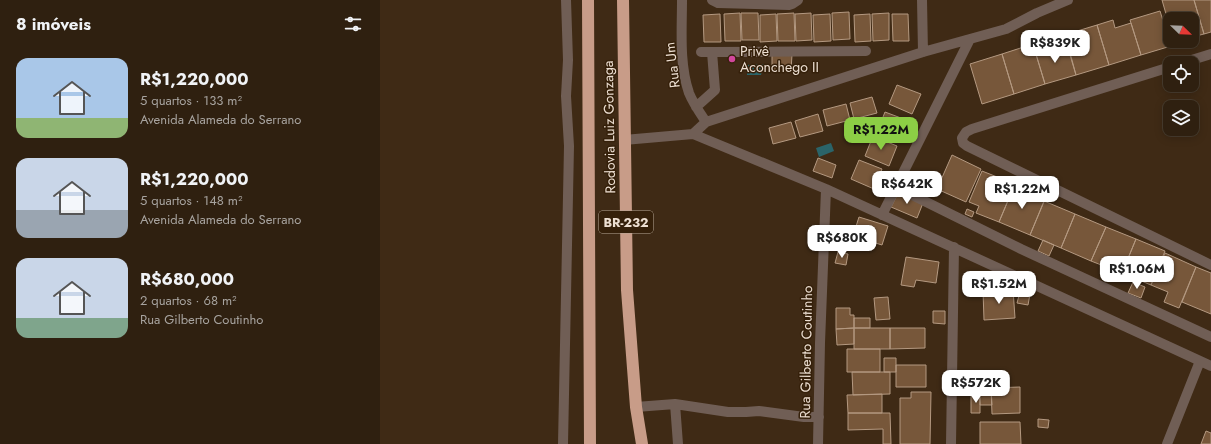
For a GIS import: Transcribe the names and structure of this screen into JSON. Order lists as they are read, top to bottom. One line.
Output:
{"streets":{"highway":["Rodovia Luiz Gonzaga","BR-232"],"street":["Rua Um","Rua Gilberto Coutinho"]},"places":["Privê Aconchego II"],"north":"bottom right","page":{"heading":"8 imóveis","price":["R$839K","R$1.22M","R$642K","R$1.22M","R$680K","R$1.06M","R$1.52M","R$572K"],"list":[{"name":"R$1,220,000","note":"5 quartos · 133 m² · Avenida Alameda do Serrano"},{"name":"R$1,220,000","note":"5 quartos · 148 m² · Avenida Alameda do Serrano"},{"name":"R$680,000","note":"2 quartos · 68 m² · Rua Gilberto Coutinho"}]}}
